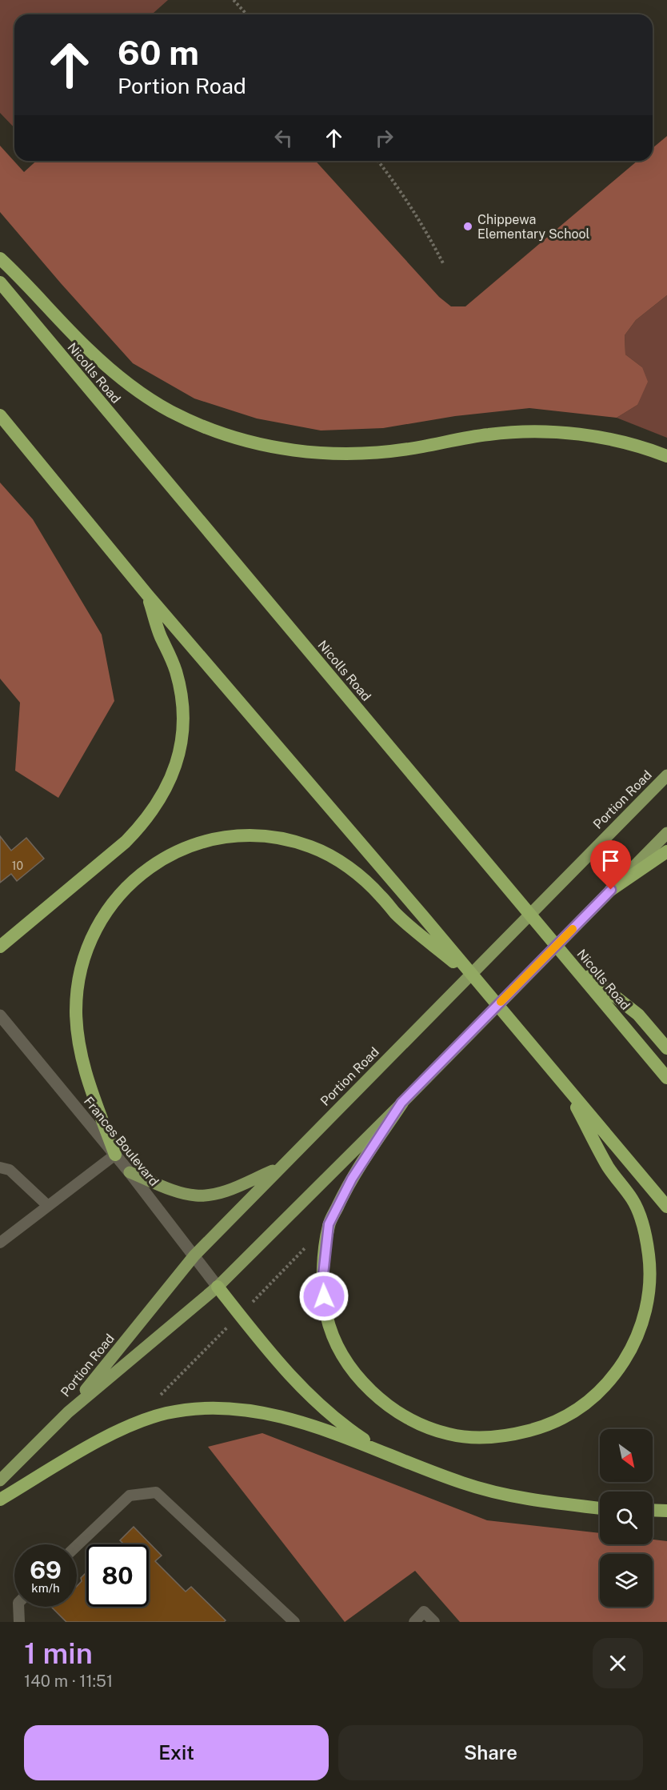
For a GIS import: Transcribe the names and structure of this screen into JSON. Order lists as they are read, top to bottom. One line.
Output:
{"streets":{"highway":["Nicolls Road"],"main road":["Portion Road"],"street":["Frances Boulevard"]},"crossings":[["Portion Road","Frances Boulevard"]],"places":["Chippewa Elementary School"],"house_numbers":["10"],"north":"bottom right","page":{"turn":["60 m","Portion Road"],"speed":"69 km/h","limit":"80","heading":["1 min","140 m · 11:51"],"buttons":["Exit","Share"]}}
